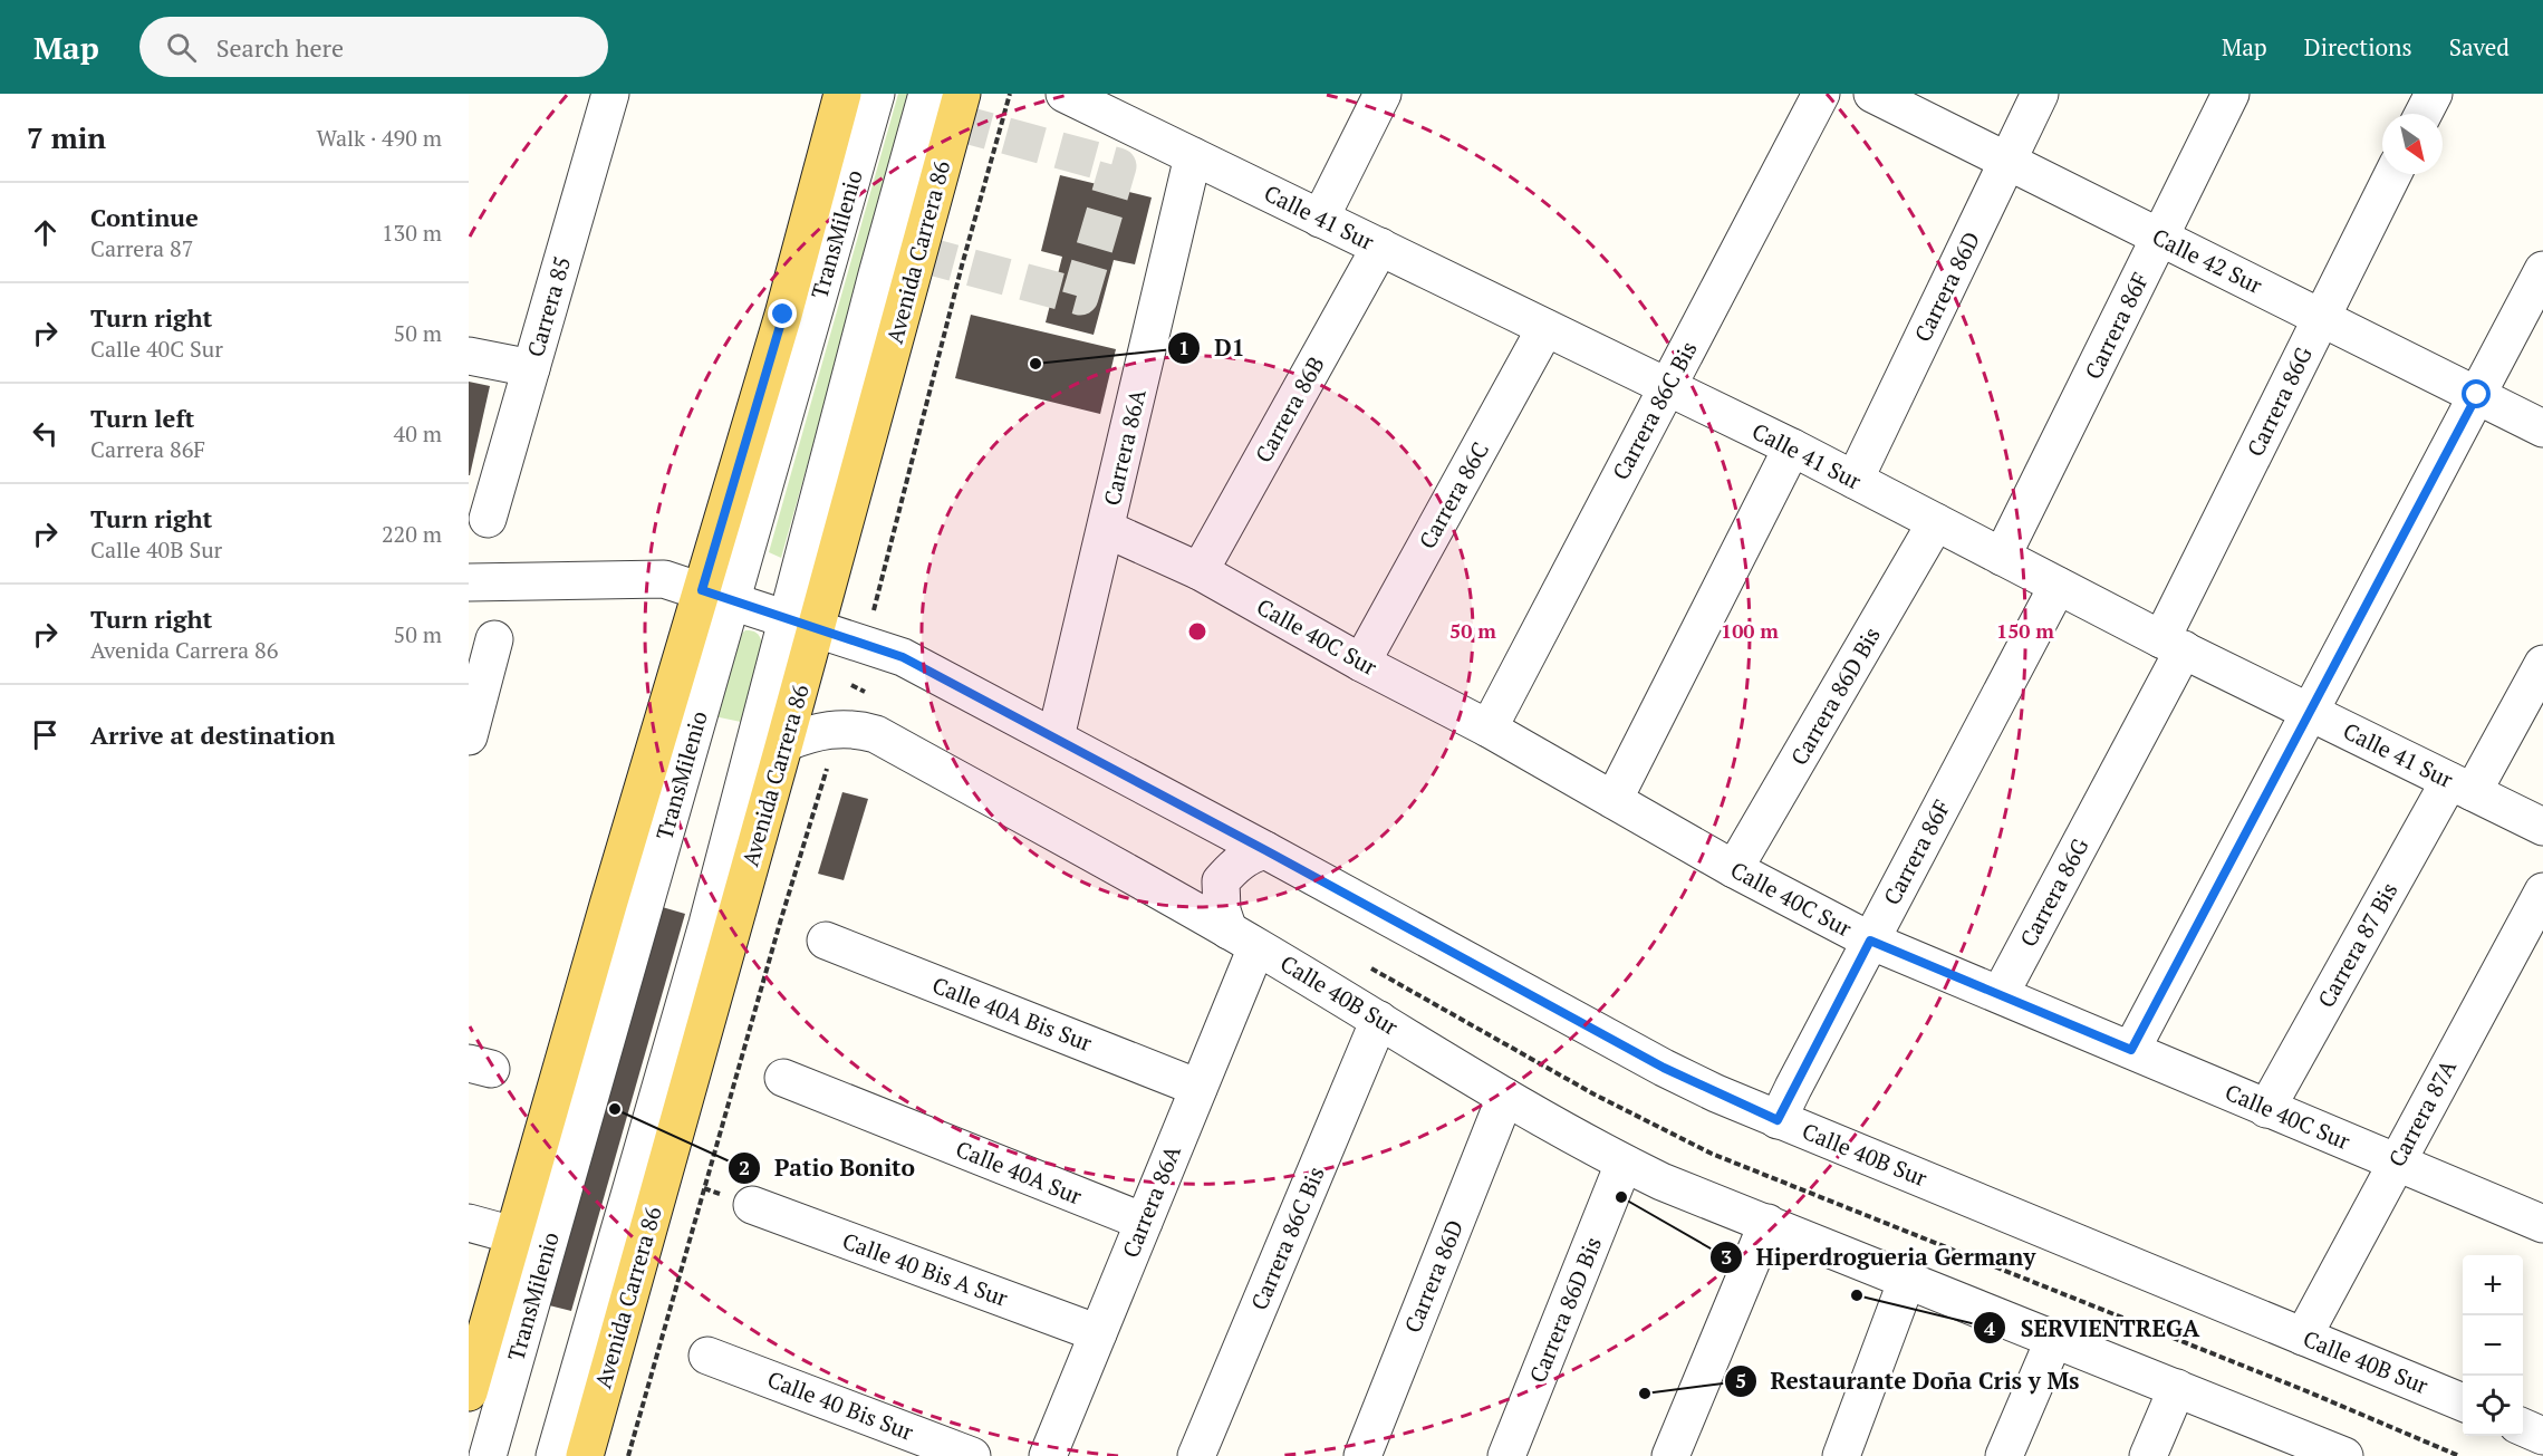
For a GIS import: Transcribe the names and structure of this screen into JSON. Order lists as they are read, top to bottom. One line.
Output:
{"streets":{"main road":["Avenida Carrera 86"],"street":["Calle 41 Sur","TransMilenio","Calle 42 Sur","Carrera 86D","Carrera 85","Carrera 86F","Carrera 86G","Carrera 86B","Carrera 86C Bis","Carrera 86A","Carrera 86C","Calle 40C Sur","Carrera 86D Bis","Carrera 87 Bis","Calle 40B Sur","Calle 40A Bis Sur","Carrera 87A","Calle 40A Sur","Calle 40 Bis A Sur","Calle 40 Bis Sur"]},"crossings":[["Calle 41 Sur","Carrera 86D"],["Calle 41 Sur","Carrera 86F"],["Calle 41 Sur","Carrera 86G"],["Calle 41 Sur","Carrera 86B"],["Calle 41 Sur","Carrera 86C Bis"],["Calle 41 Sur","Carrera 86A"],["Calle 41 Sur","Carrera 86C"],["Calle 41 Sur","Carrera 86D Bis"],["Calle 41 Sur","Carrera 87 Bis"],["TransMilenio","Calle 40B Sur"],["Avenida Carrera 86","Calle 40B Sur"],["Calle 42 Sur","Carrera 86D"],["Calle 42 Sur","Carrera 86F"],["Calle 42 Sur","Carrera 86G"],["Carrera 86D","Calle 40B Sur"],["Carrera 86F","Calle 40C Sur"],["Carrera 86F","Calle 40B Sur"],["Carrera 86G","Calle 40C Sur"],["Carrera 86B","Calle 40C Sur"],["Carrera 86C Bis","Calle 40C Sur"],["Carrera 86C Bis","Calle 40B Sur"],["Carrera 86A","Calle 40C Sur"],["Carrera 86A","Calle 40B Sur"],["Carrera 86A","Calle 40A Bis Sur"],["Carrera 86A","Calle 40A Sur"],["Carrera 86A","Calle 40 Bis A Sur"],["Carrera 86C","Calle 40C Sur"],["Calle 40C Sur","Carrera 86D Bis"],["Calle 40C Sur","Carrera 87 Bis"],["Calle 40C Sur","Carrera 87A"],["Carrera 86D Bis","Calle 40B Sur"],["Calle 40B Sur","Carrera 87A"]],"places":["D1","Patio Bonito","Hiperdrogueria Germany","SERVIENTREGA","Restaurante Doña Cris y Ms"],"north":"bottom right","page":{"header":"Map","search":"Search here","nav":["Map","Directions","Saved"],"heading":["7 min","Walk · 490 m"],"list":[["Continue","Carrera 87","130 m"],["Turn right","Calle 40C Sur","50 m"],["Turn left","Carrera 86F","40 m"],["Turn right","Calle 40B Sur","220 m"],["Turn right","Avenida Carrera 86","50 m"],"Arrive at destination"],"map_buttons":["+","−"]},"rings":["50 m","100 m","150 m"]}
